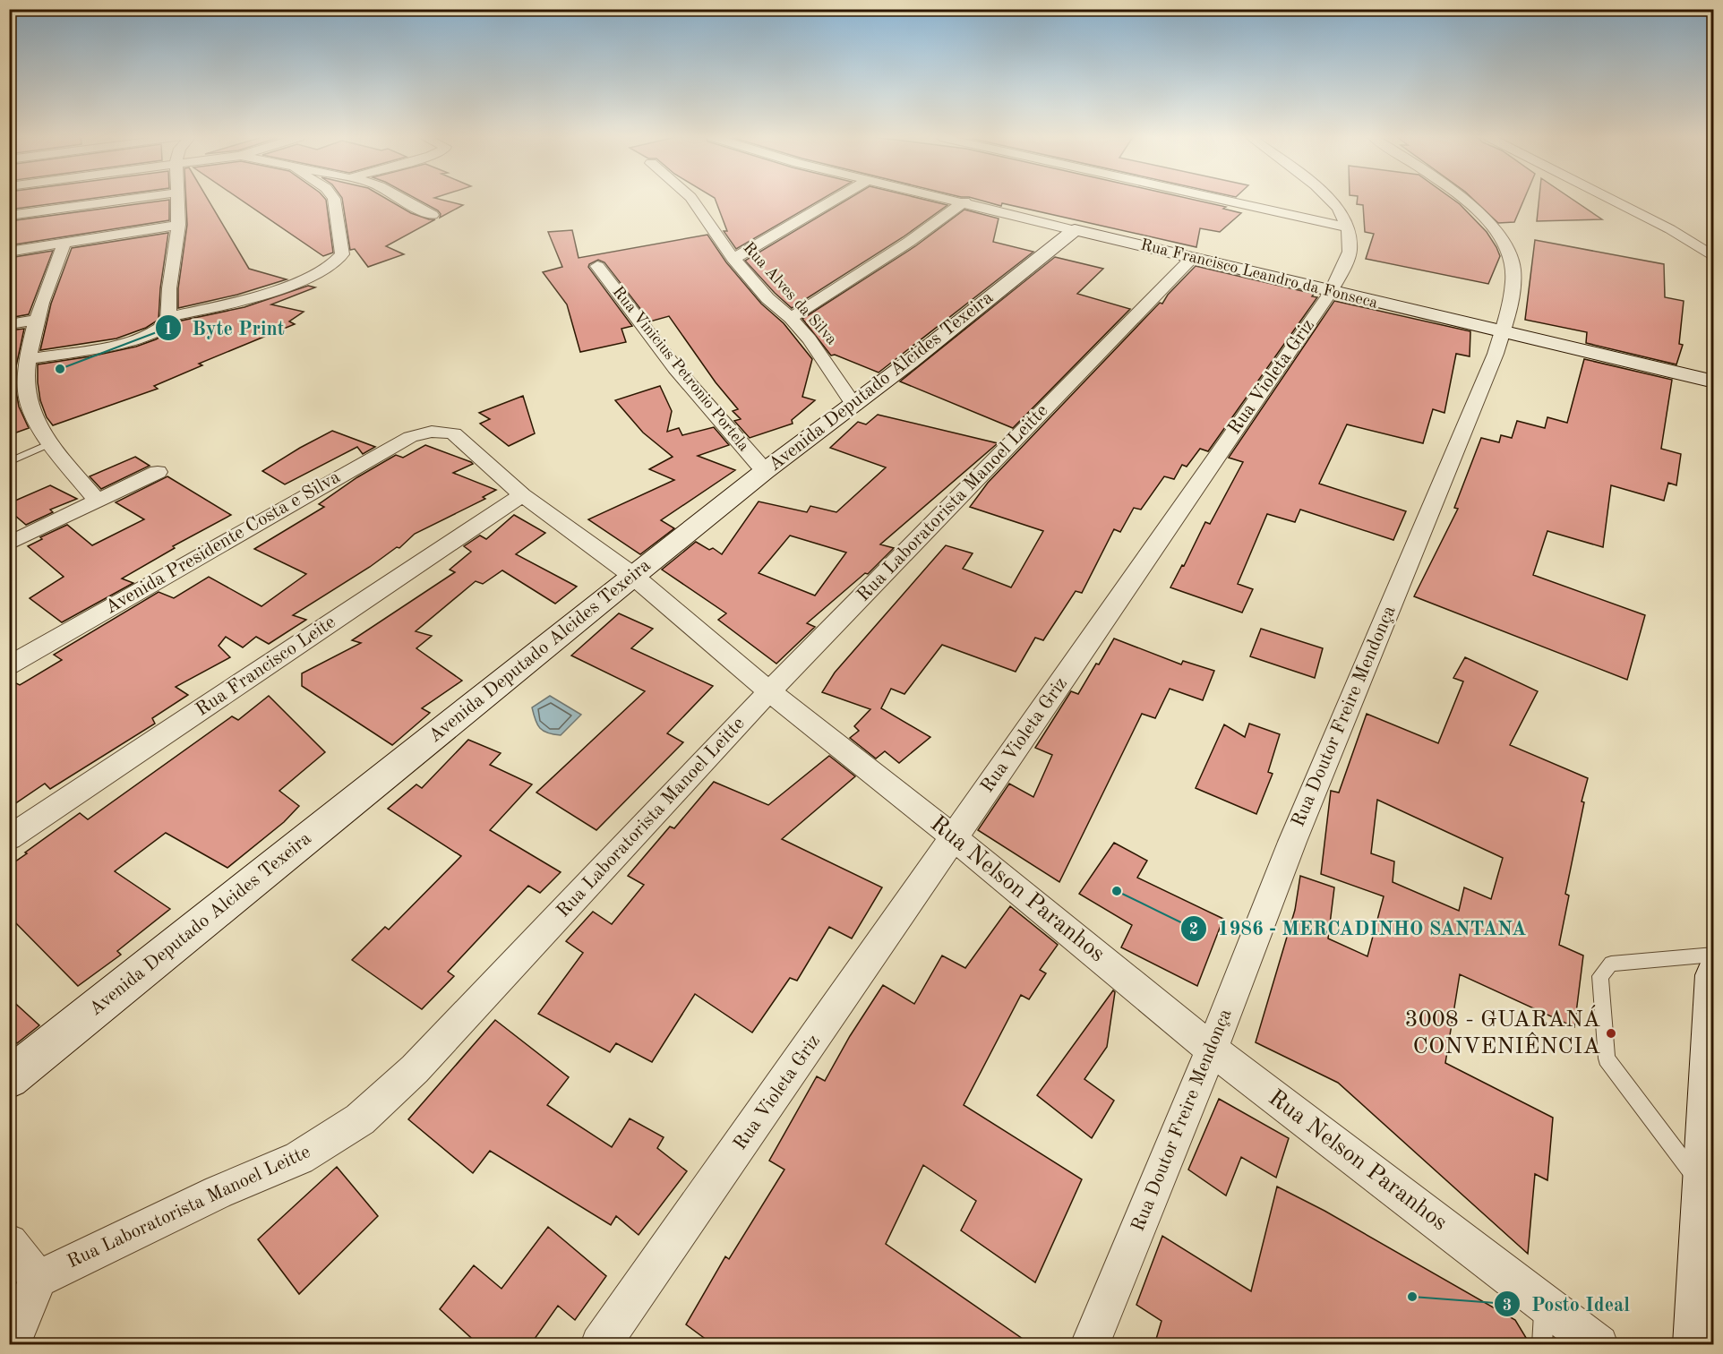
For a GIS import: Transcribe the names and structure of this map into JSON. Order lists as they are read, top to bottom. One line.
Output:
{"streets":{"main road":["Rua Francisco Leandro da Fonseca","Avenida Deputado Alcides Texeira"],"street":["Rua Alves da Silva","Rua Vinicius Petronio Portela","Rua Violeta Griz","Rua Laboratorista Manoel Leitte","Avenida Presidente Costa e Silva","Rua Francisco Leite","Rua Doutor Freire Mendonça","Rua Nelson Paranhos"]},"crossings":[["Rua Francisco Leandro da Fonseca","Rua Violeta Griz"],["Rua Francisco Leandro da Fonseca","Avenida Deputado Alcides Texeira"],["Rua Francisco Leandro da Fonseca","Rua Laboratorista Manoel Leitte"],["Rua Francisco Leandro da Fonseca","Rua Doutor Freire Mendonça"],["Rua Alves da Silva","Avenida Deputado Alcides Texeira"],["Rua Vinicius Petronio Portela","Avenida Deputado Alcides Texeira"],["Rua Violeta Griz","Rua Nelson Paranhos"],["Avenida Deputado Alcides Texeira","Rua Nelson Paranhos"],["Rua Laboratorista Manoel Leitte","Rua Nelson Paranhos"],["Avenida Presidente Costa e Silva","Rua Nelson Paranhos"],["Rua Francisco Leite","Rua Nelson Paranhos"],["Rua Doutor Freire Mendonça","Rua Nelson Paranhos"]],"places":["Byte Print","1986 - MERCADINHO SANTANA","3008 - GUARANÁ CONVENIÊNCIA","Posto Ideal"]}
